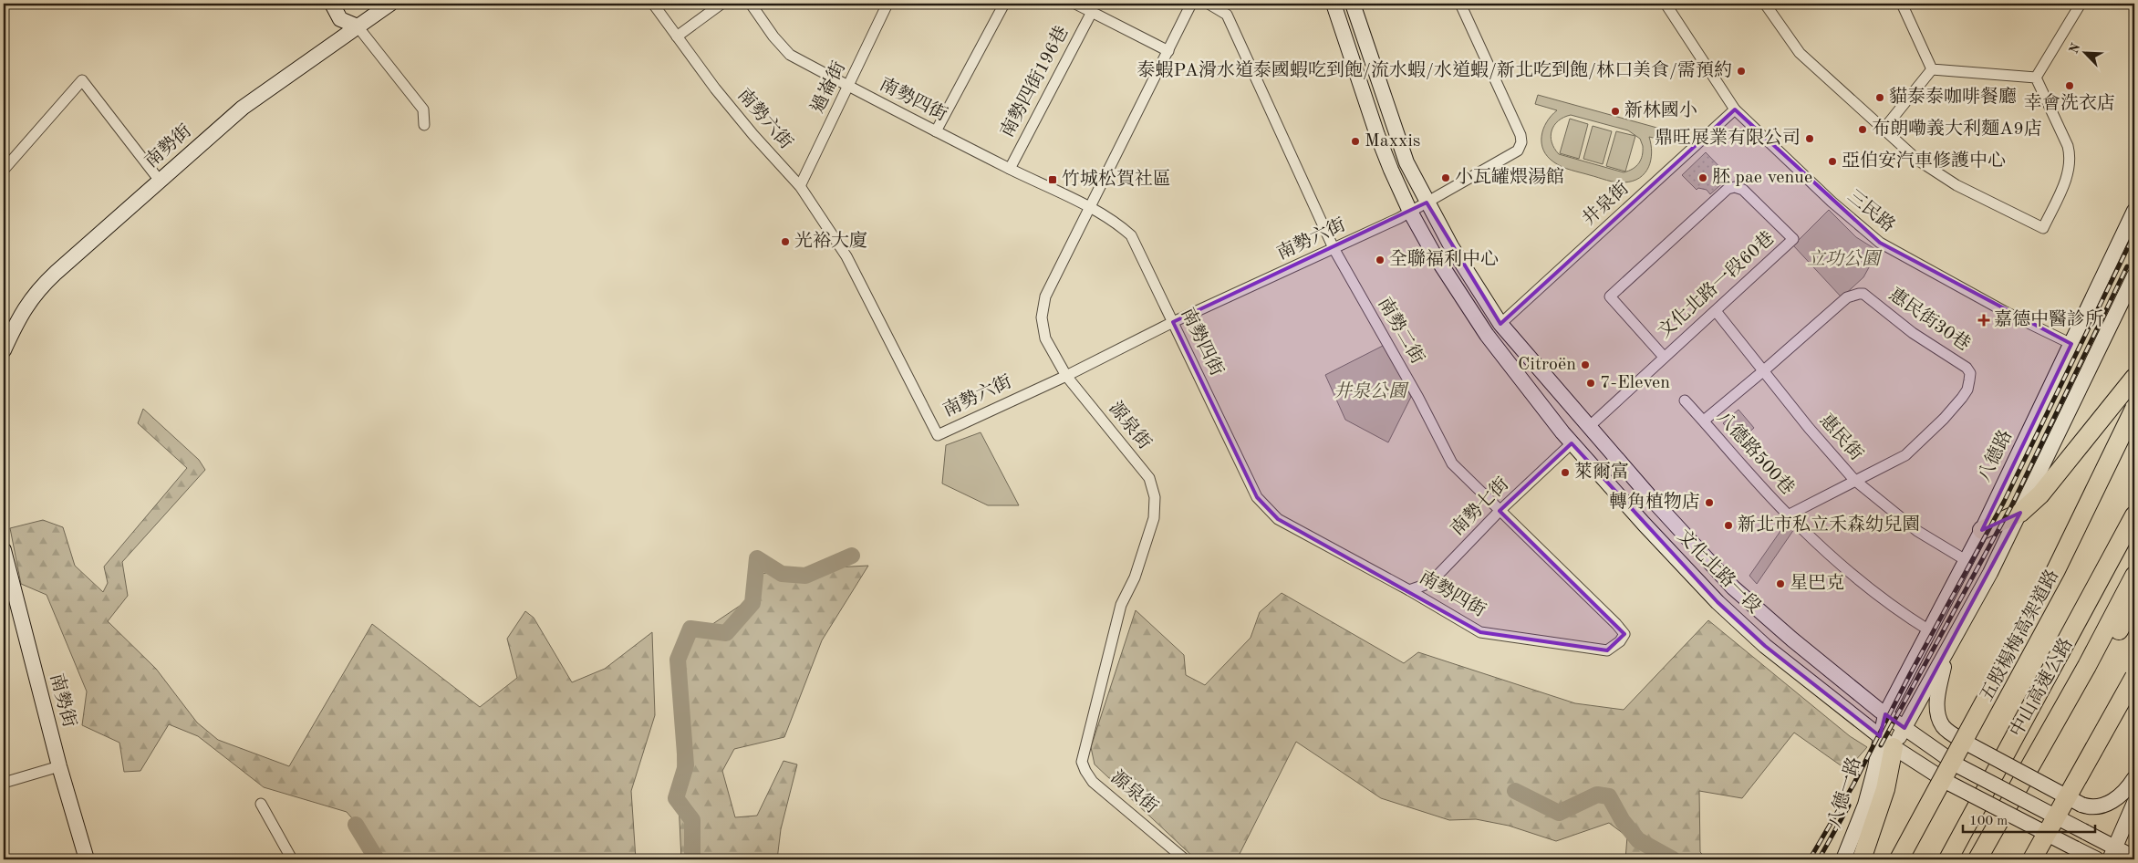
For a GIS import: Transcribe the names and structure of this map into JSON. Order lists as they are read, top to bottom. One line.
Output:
{"streets":{"highway":["五股楊梅高架道路","中山高速公路"],"street":["南勢四街196巷","過崙街","南勢四街","南勢六街","南勢街","井泉街","三民路","文化北路一段60巷","惠民街30巷","南勢二街","源泉街","惠民街","八德路500巷","八德路","南勢七街","文化北路一段","八德一路"]},"crossings":[["南勢四街196巷","南勢四街"],["過崙街","南勢四街"],["過崙街","南勢六街"],["南勢四街","南勢六街"],["南勢四街","南勢二街"],["南勢四街","源泉街"],["南勢四街","南勢七街"],["南勢六街","南勢二街"],["南勢六街","源泉街"],["南勢六街","文化北路一段"],["井泉街","三民路"],["井泉街","文化北路一段"],["三民路","八德路"],["文化北路一段60巷","惠民街"],["文化北路一段60巷","文化北路一段"],["惠民街30巷","惠民街"],["惠民街30巷","八德路500巷"],["南勢二街","南勢七街"],["惠民街","八德路"],["八德路500巷","八德路"],["八德路","文化北路一段"],["八德路","八德一路"],["南勢七街","文化北路一段"],["文化北路一段","八德一路"]],"parks":["立功公園","井泉公園"],"places":{"other":["泰蝦PA滑水道泰國蝦吃到飽/流水蝦/水道蝦/新北吃到飽/林口美食/需預約","幸會洗衣店","貓泰泰咖啡餐廳","新林國小","布朗嘞義大利麵A9店","鼎旺展業有限公司","Maxxis","亞伯安汽車修護中心","小瓦罐煨湯館","胚 pae venue","光裕大廈","全聯福利中心","Citroën","7-Eleven","萊爾富","轉角植物店","新北市私立禾森幼兒園","星巴克"],"transit":["竹城松賀社區"],"health":["嘉德中醫診所"]},"scale_bar":"100 m","north":"top left"}
